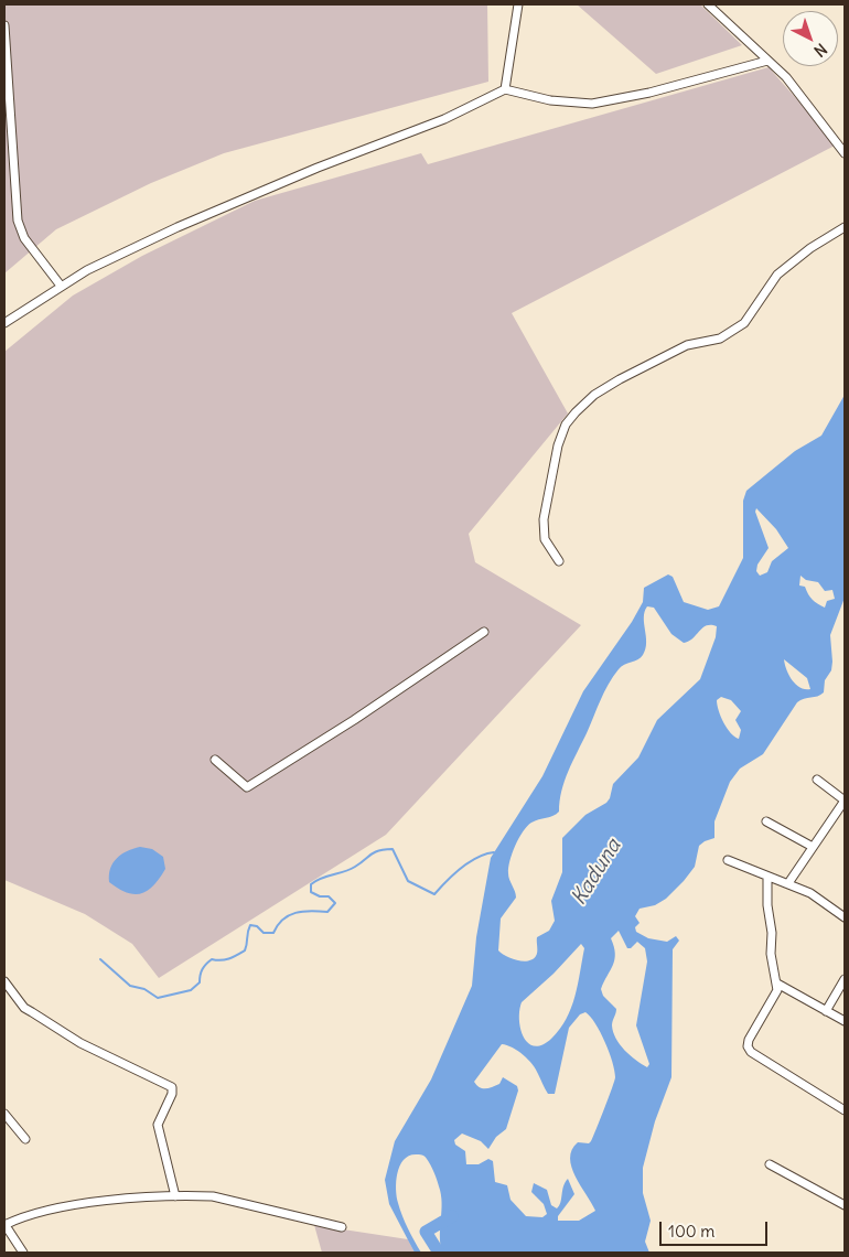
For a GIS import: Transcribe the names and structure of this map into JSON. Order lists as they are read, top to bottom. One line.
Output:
{"water":["Kaduna"],"scale_bar":"100 m","north":"bottom right"}
